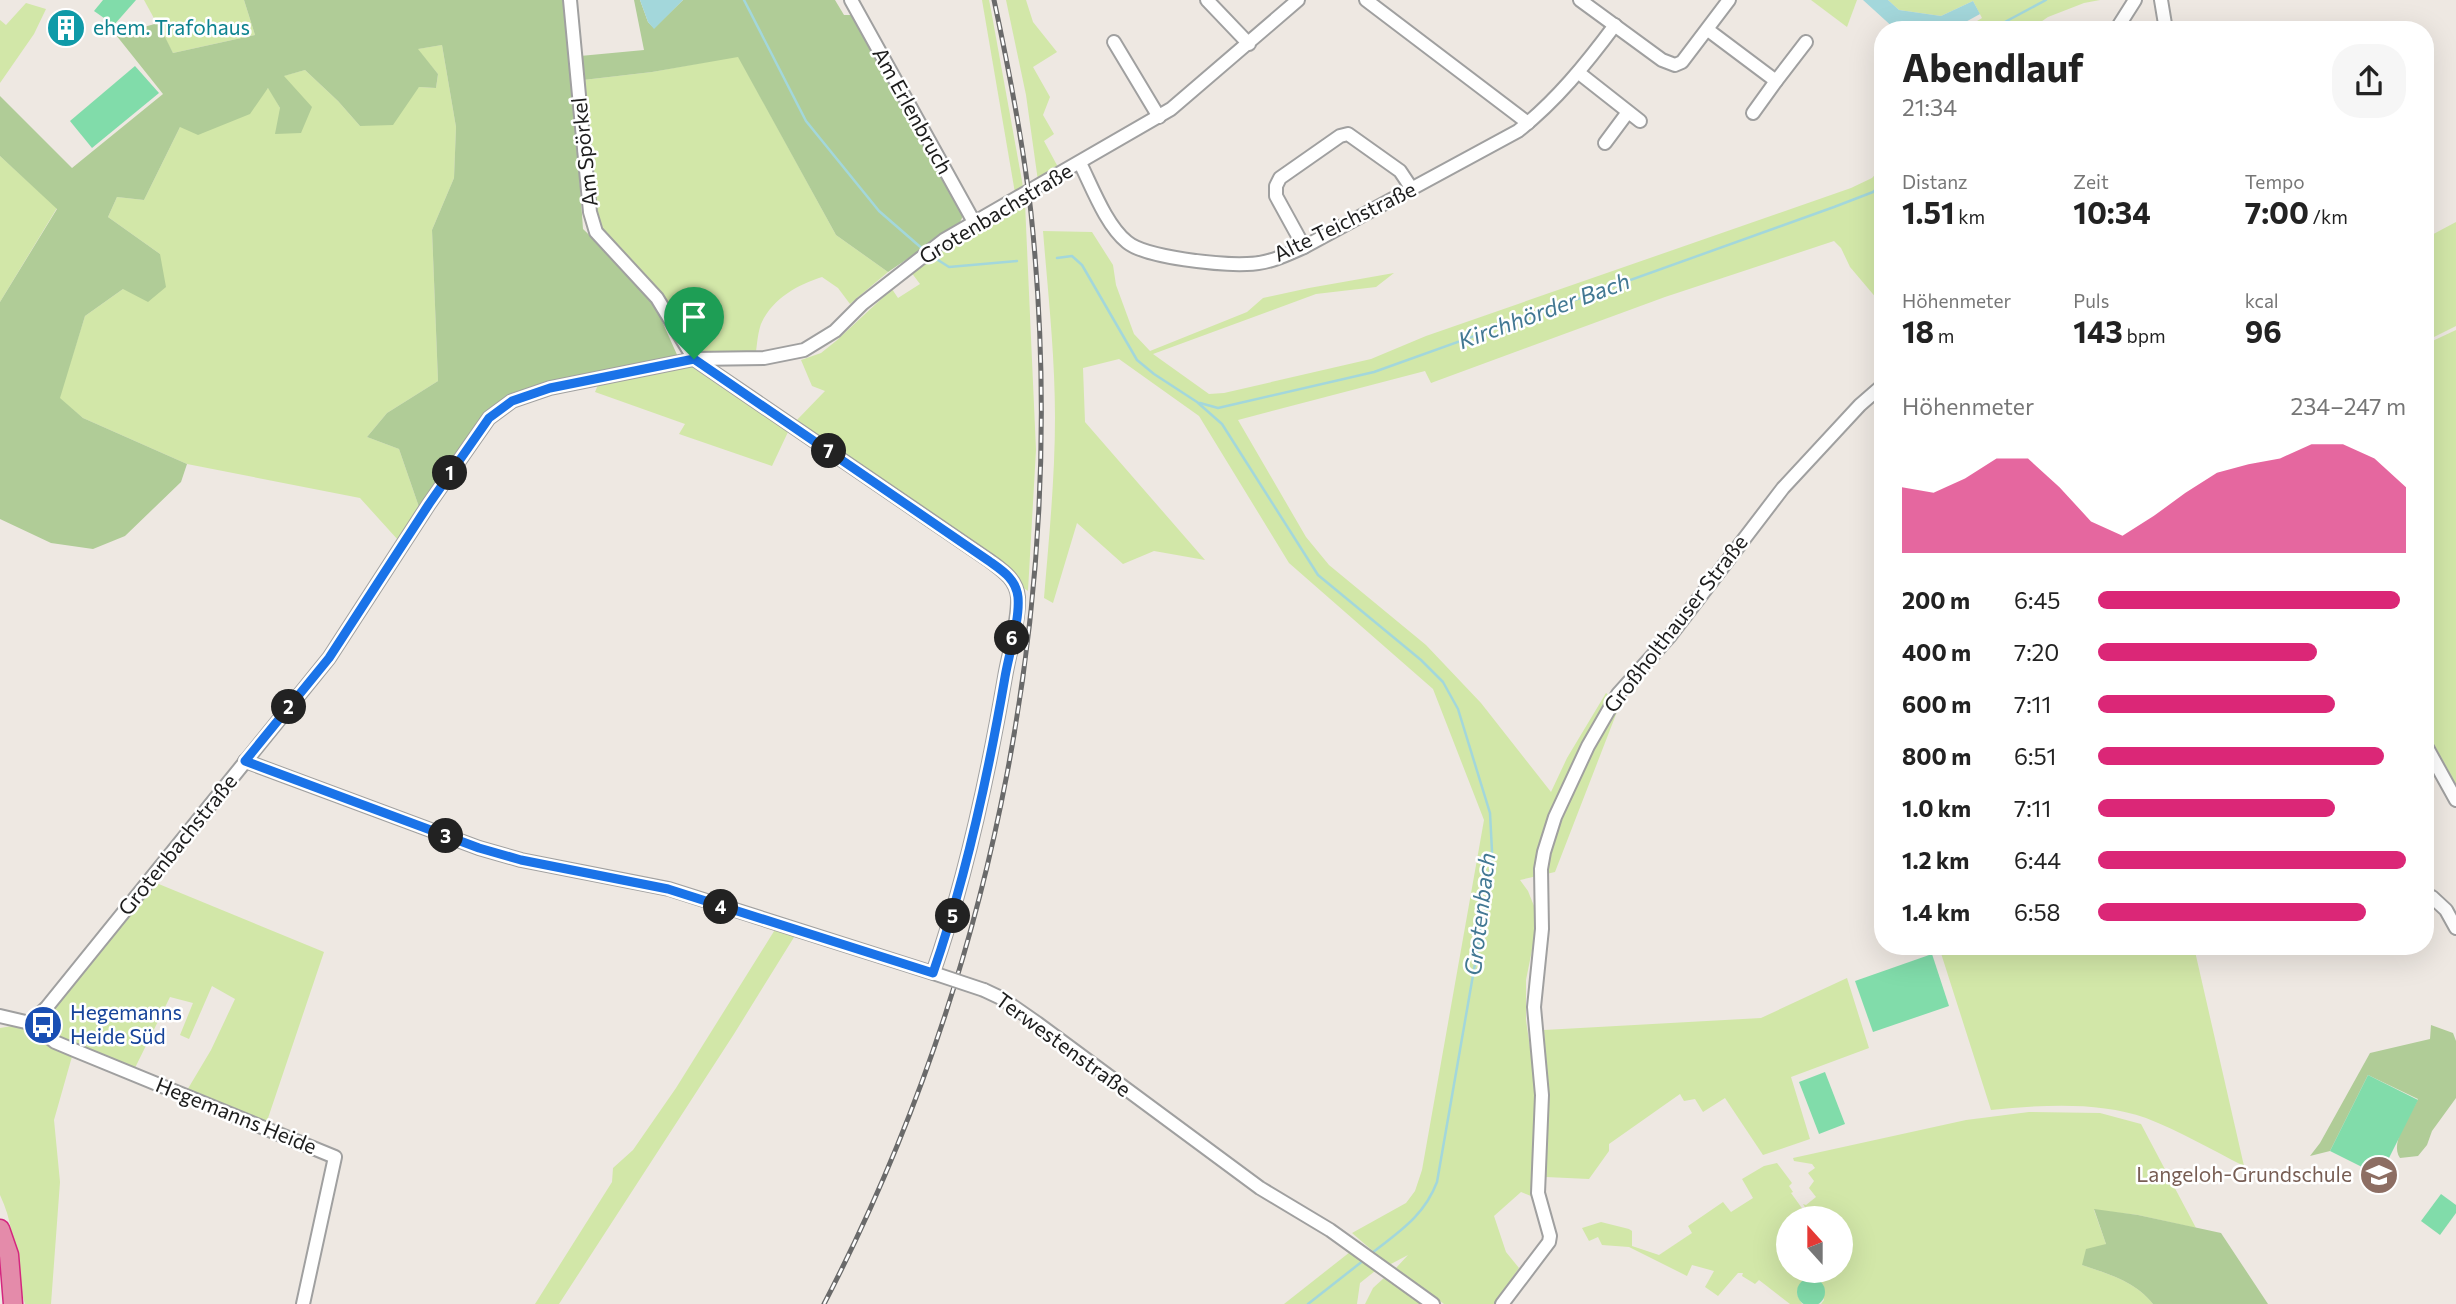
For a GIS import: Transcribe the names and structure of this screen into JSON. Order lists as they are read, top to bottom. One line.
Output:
{"streets":{"street":["Am Erlenbruch","Am Spörkel","Grotenbachstraße","Alte Teichstraße","Großholthauser Straße","Terwestenstraße","Hegemanns Heide"]},"crossings":[["Am Erlenbruch","Grotenbachstraße"],["Am Spörkel","Grotenbachstraße"],["Am Spörkel","Terwestenstraße"],["Grotenbachstraße","Alte Teichstraße"],["Grotenbachstraße","Terwestenstraße"],["Grotenbachstraße","Hegemanns Heide"]],"water":["Kirchhörder Bach","Grotenbach"],"places":{"building":["ehem. Trafohaus"],"bus stop":["Hegemanns Heide Süd"],"school or university":["Langeloh-Grundschule"]},"north":"top","page":{"heading":["Abendlauf","21:34"],"stats":[["Distanz","1.51 km"],["Zeit","10:34"],["Tempo","7:00 /km"],["Höhenmeter","18 m"],["Puls","143 bpm"],["kcal","96"]],"chart":["Höhenmeter","234–247 m"],"pins":["7","1","6","2","3","4","5"],"list":[{"name":"200 m","note":"6:45"},{"name":"400 m","note":"7:20"},{"name":"600 m","note":"7:11"},{"name":"800 m","note":"6:51"},{"name":"1.0 km","note":"7:11"},{"name":"1.2 km","note":"6:44"},{"name":"1.4 km","note":"6:58"}]}}
